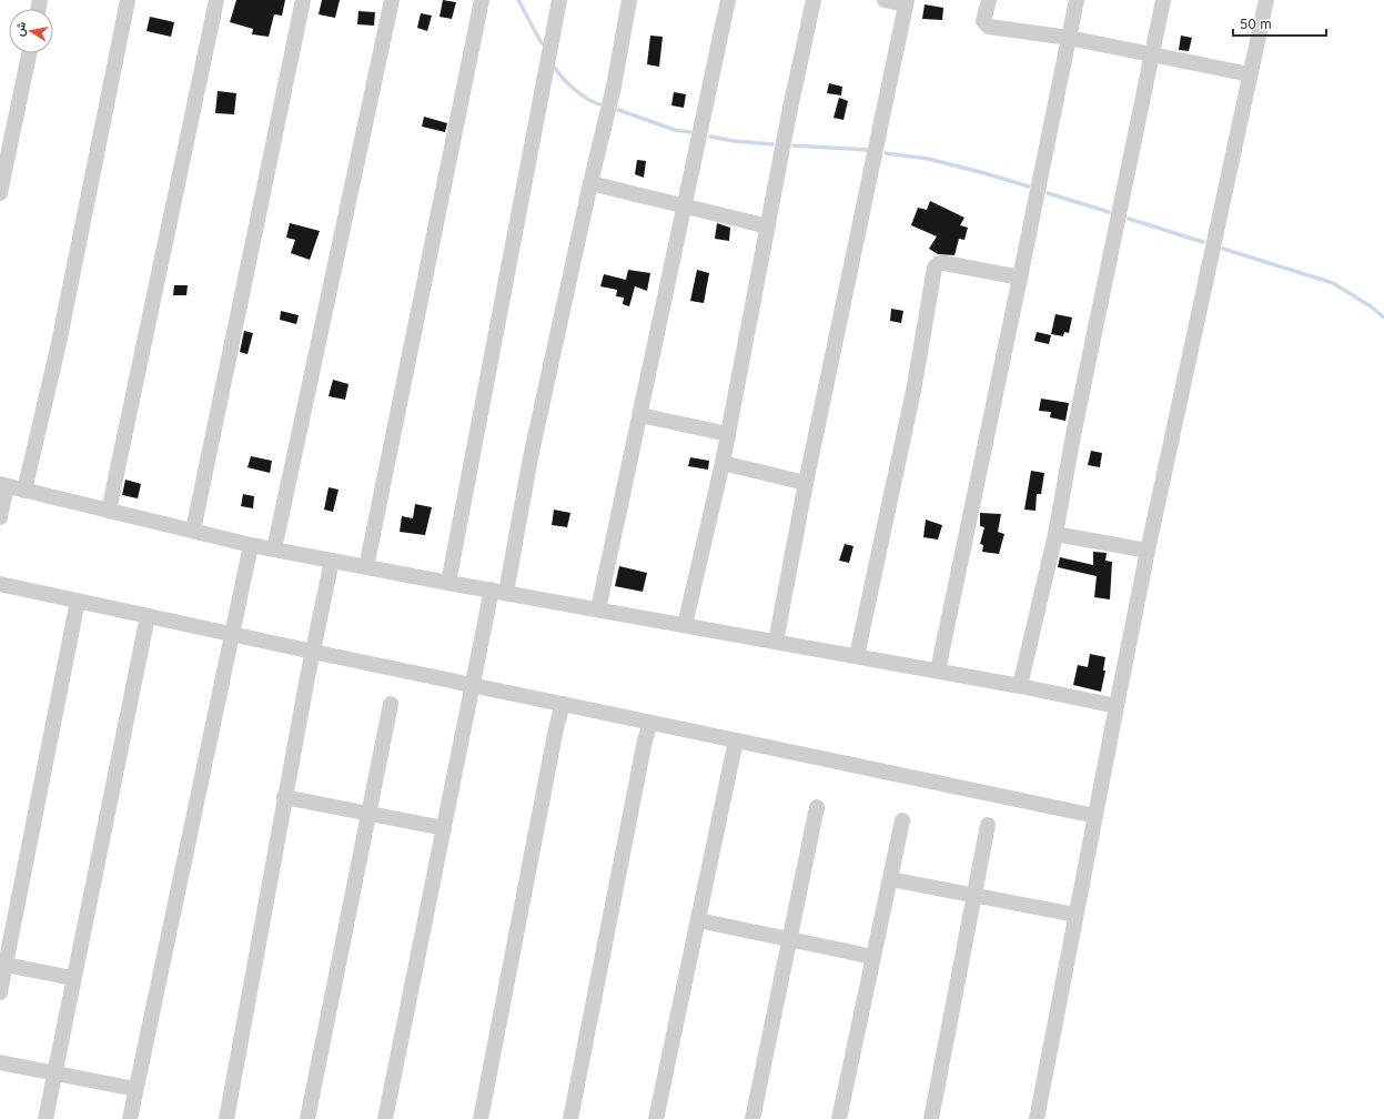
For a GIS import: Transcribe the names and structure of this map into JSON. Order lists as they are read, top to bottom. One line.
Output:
{"scale_bar":"50 m","north":"left"}
